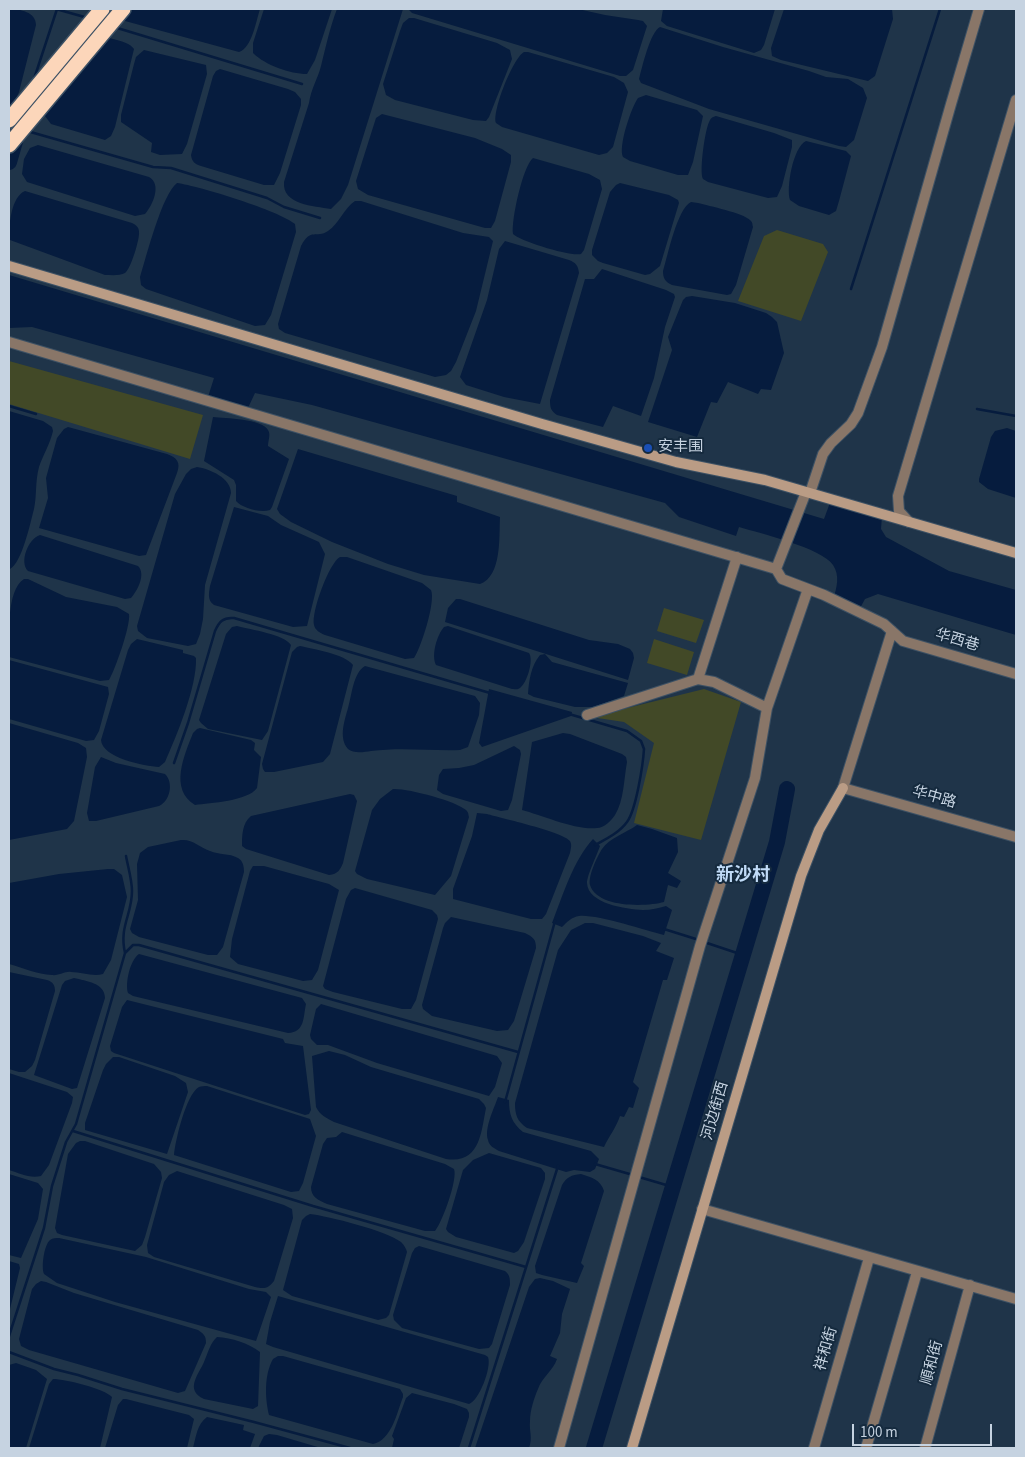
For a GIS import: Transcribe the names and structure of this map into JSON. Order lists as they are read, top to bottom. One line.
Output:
{"streets":{"street":["华西巷","华中路","河边街西","祥和街","順和街"]},"crossings":[["华中路","河边街西"]],"districts":["新沙村"],"places":["安丰围"],"scale_bar":"100 m"}
